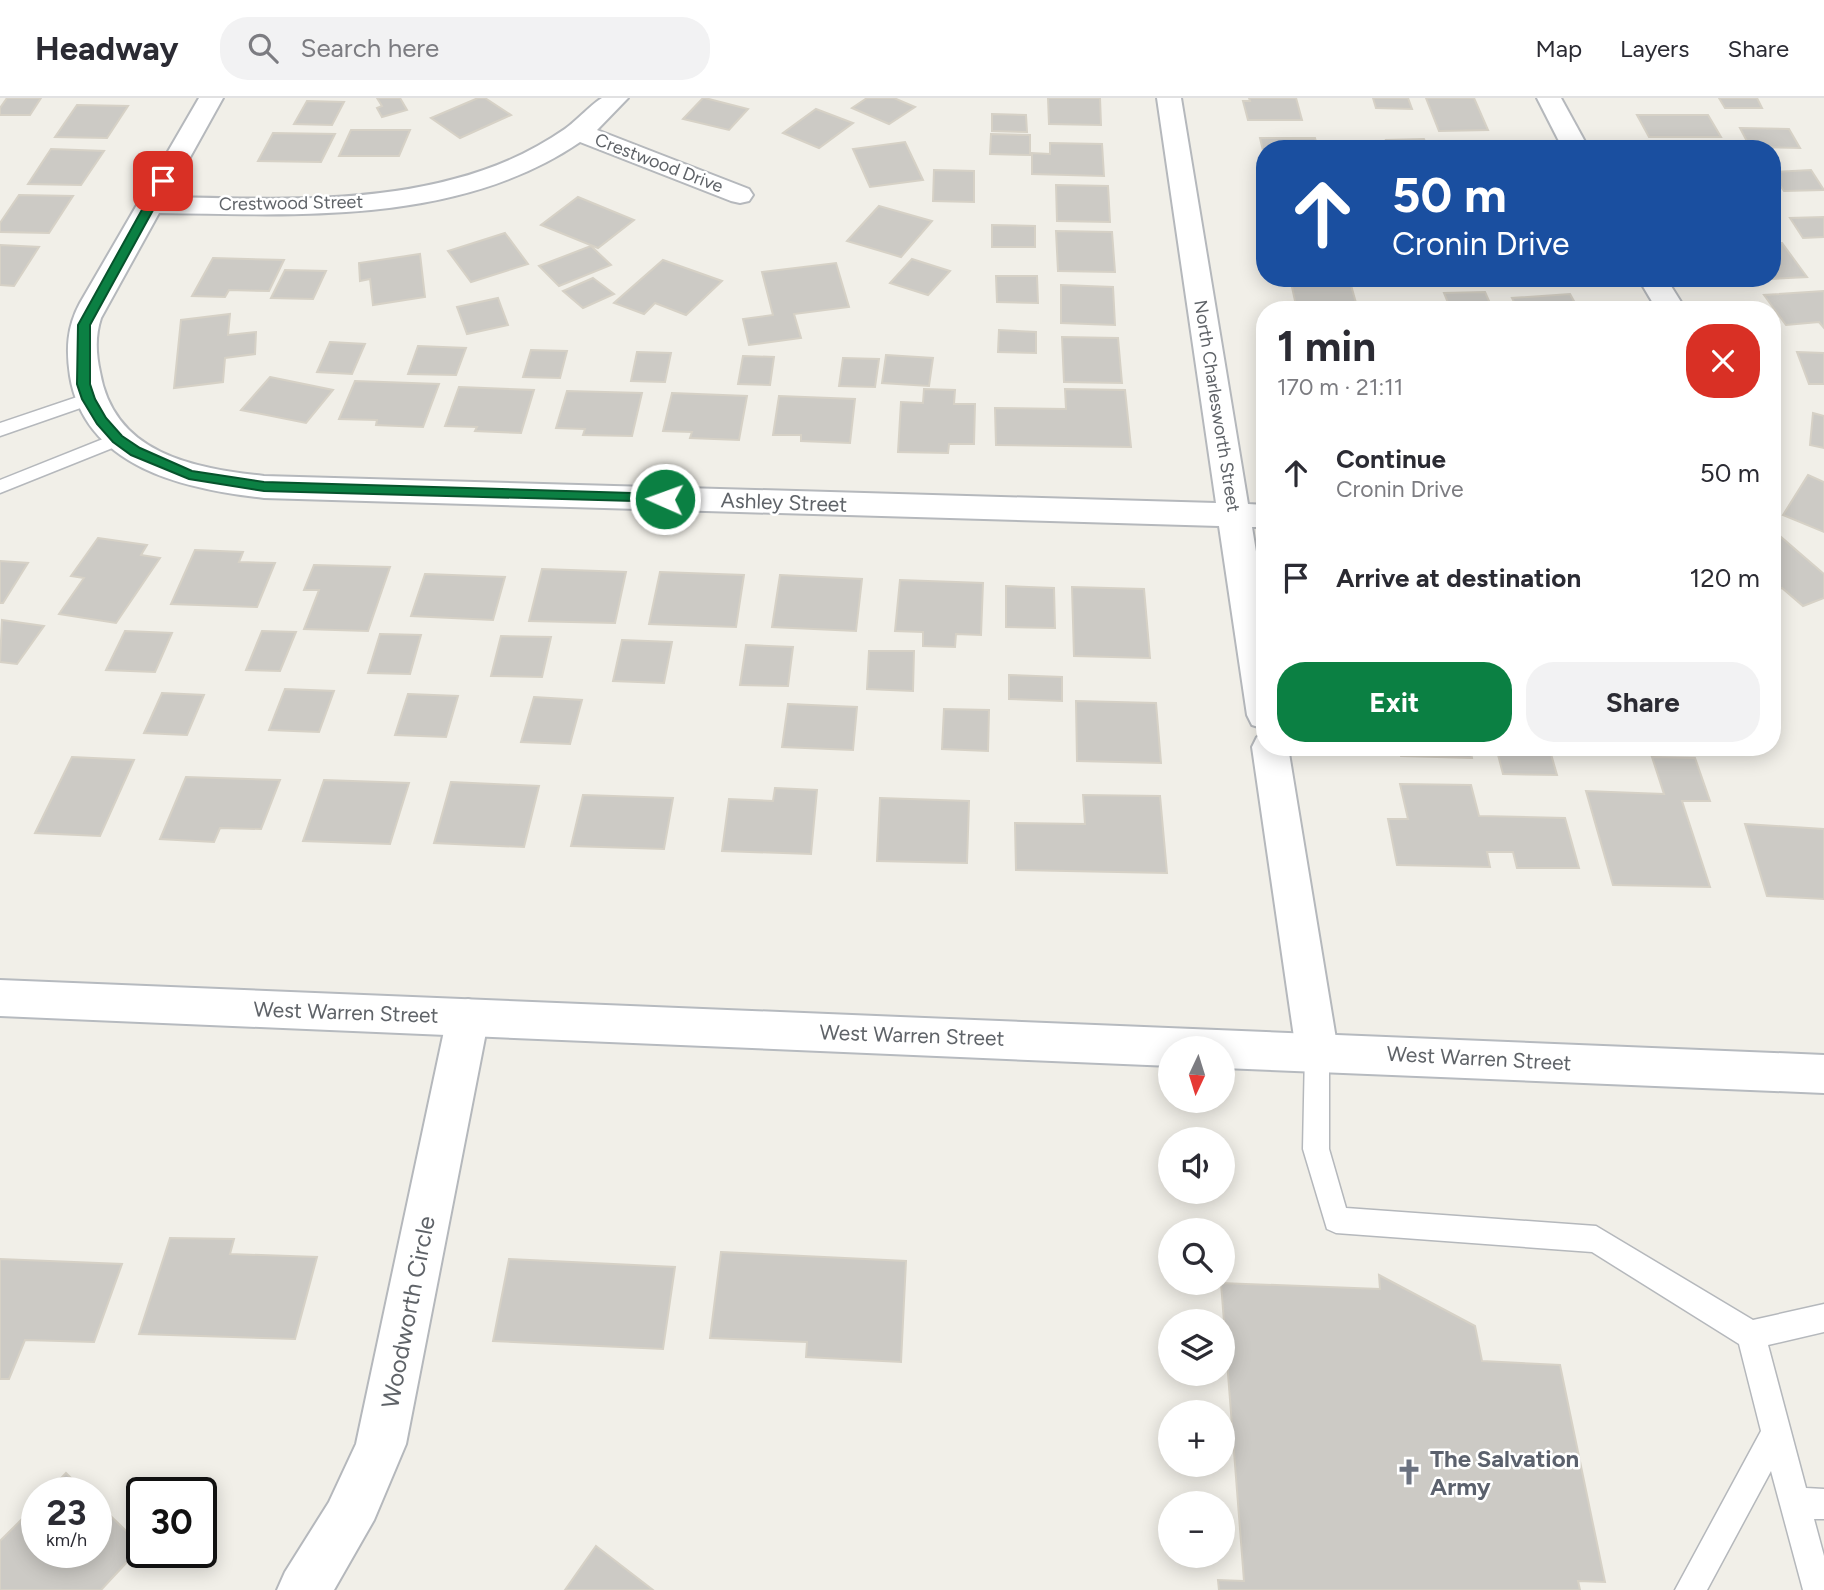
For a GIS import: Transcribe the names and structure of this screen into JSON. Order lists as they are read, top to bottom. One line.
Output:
{"streets":{"street":["Crestwood Drive","Crestwood Street","North Charlesworth Street","Ashley Street","West Warren Street","Woodworth Circle"]},"crossings":[["Crestwood Drive","Crestwood Street"],["North Charlesworth Street","Ashley Street"],["West Warren Street","Woodworth Circle"]],"places":{"church":["The Salvation Army"]},"north":"bottom","page":{"header":"Headway","search":"Search here","nav":["Map","Layers","Share"],"turn":["50 m","Cronin Drive"],"heading":["1 min","170 m · 21:11"],"list":[{"name":"Continue","note":"Cronin Drive","value":"50 m"},{"name":"Arrive at destination","value":"120 m"}],"buttons":["Exit","Share"],"map_buttons":["+","−"],"speed":"23 km/h","limit":"30"}}
